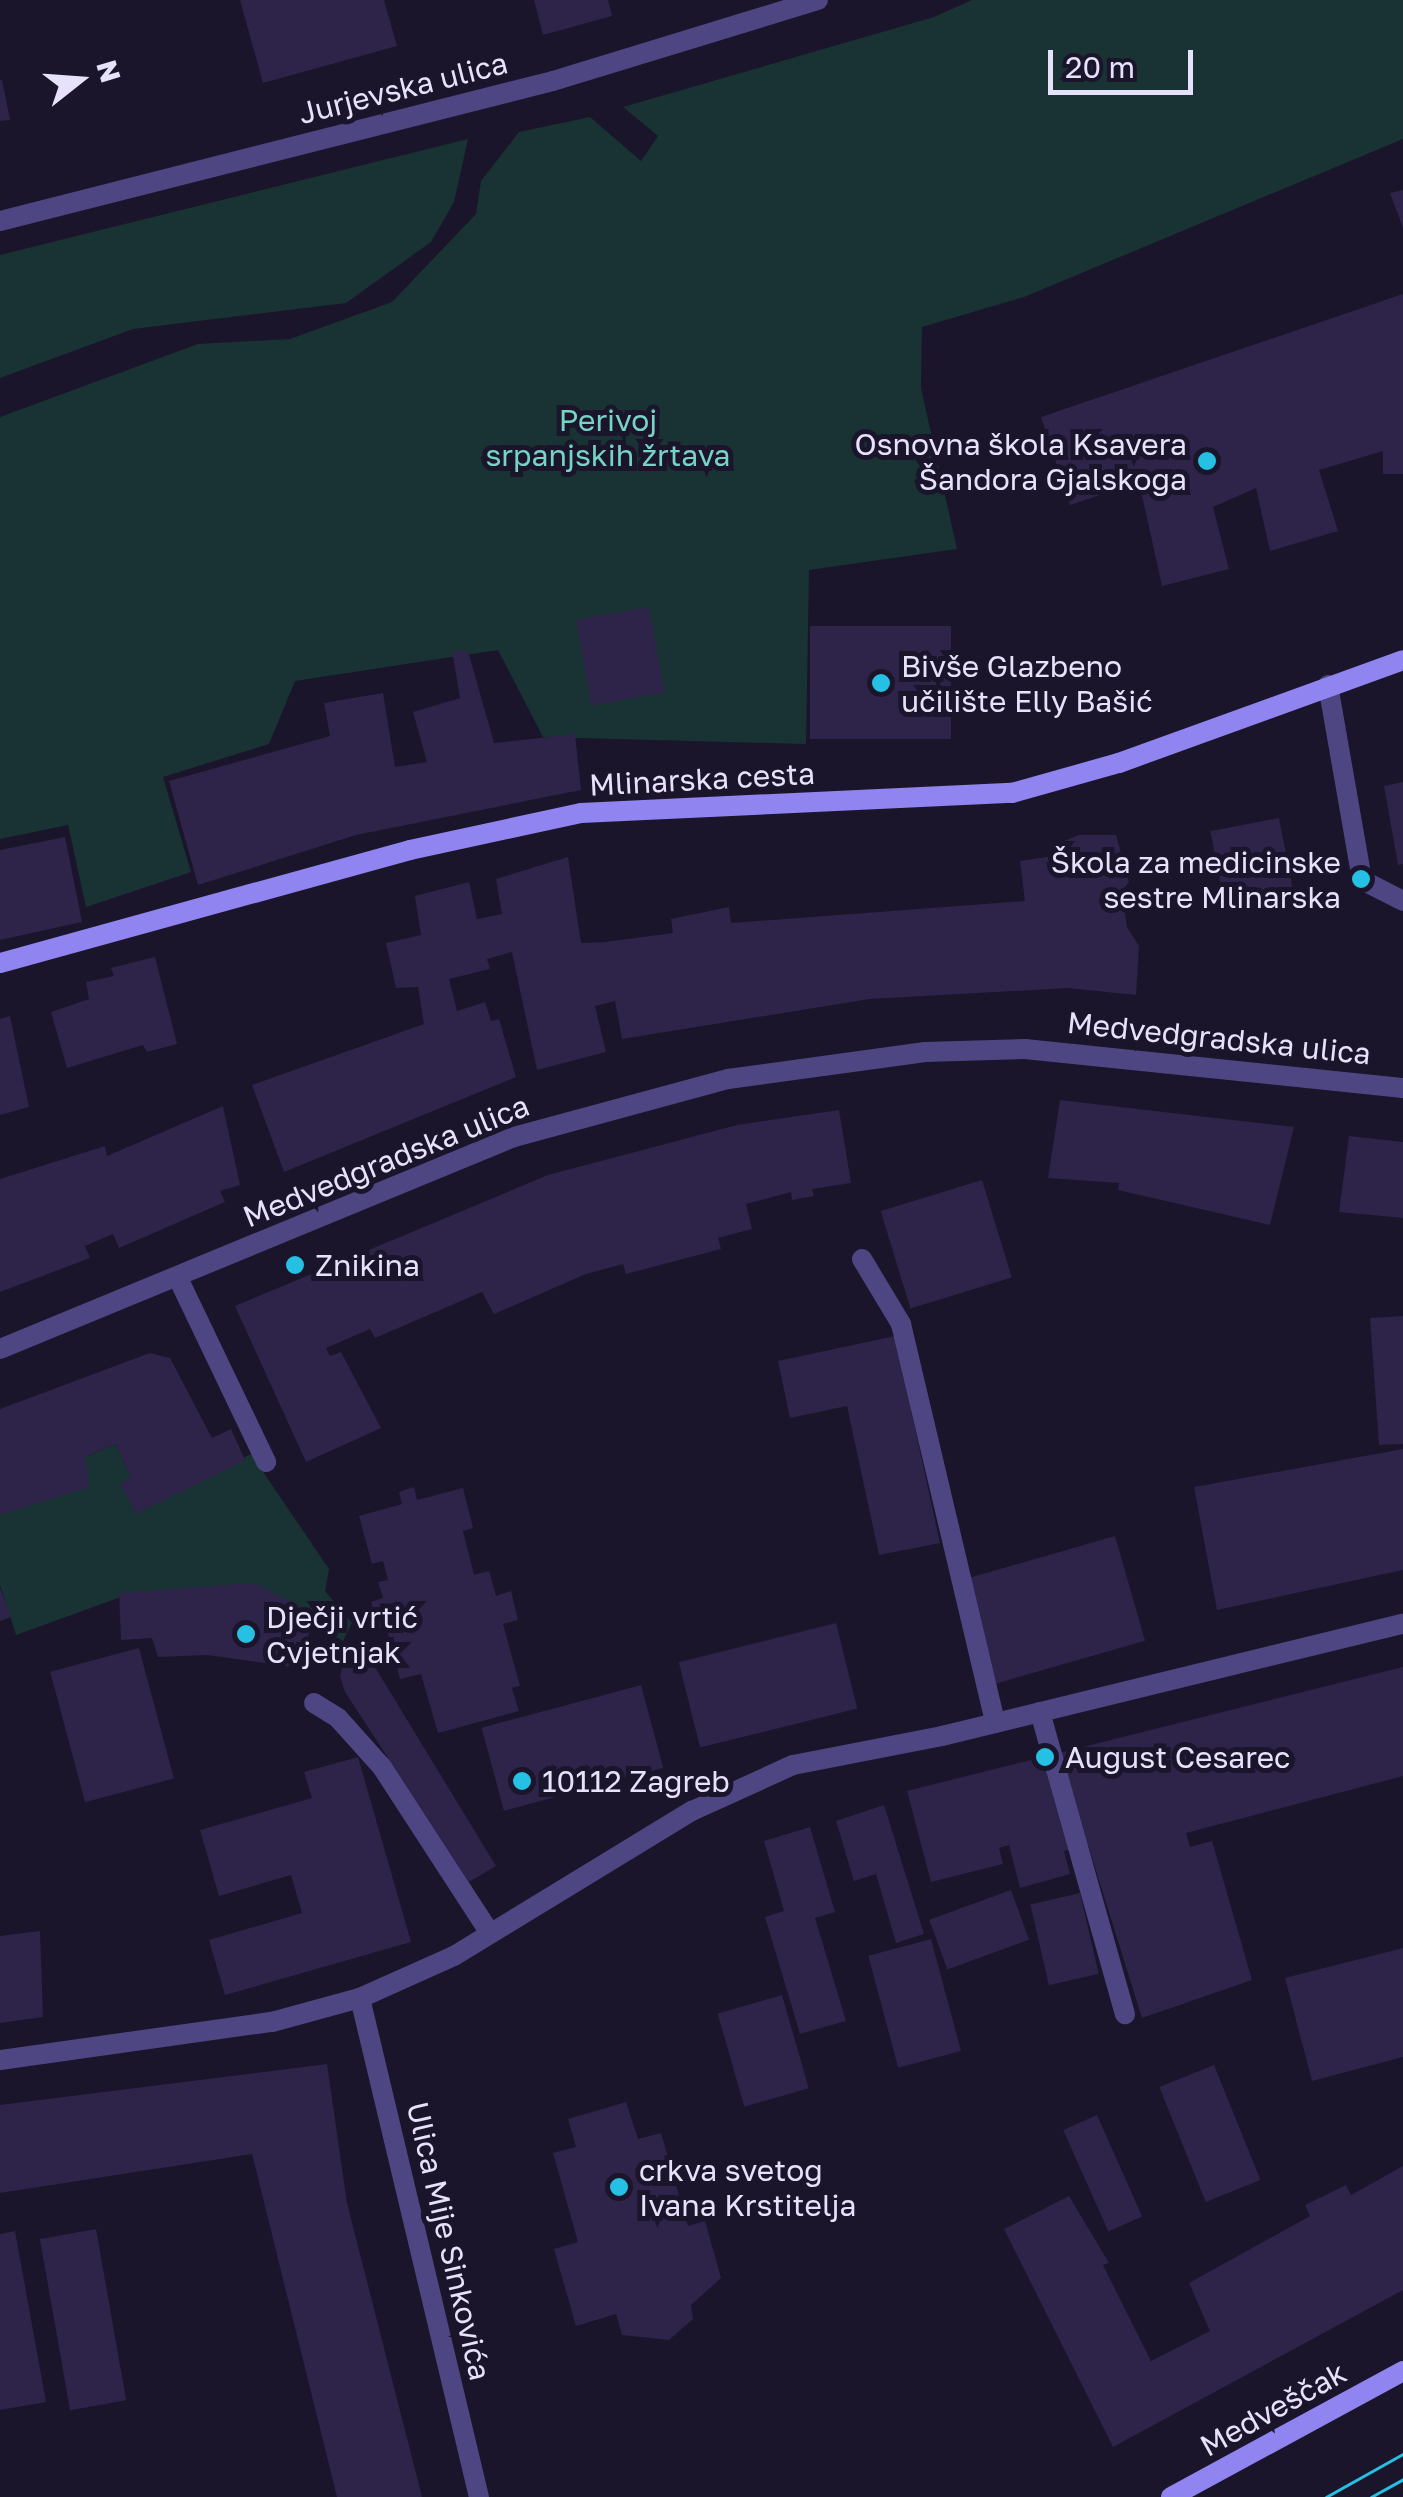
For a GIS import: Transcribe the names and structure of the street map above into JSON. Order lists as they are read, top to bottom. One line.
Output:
{"streets":{"main road":["Mlinarska cesta","Medveščak"],"street":["Jurjevska ulica","Medvedgradska ulica","Ulica Mije Sinkovića"]},"parks":["Perivoj srpanjskih žrtava"],"places":["Osnovna škola Ksavera Šandora Gjalskoga","Bivše Glazbeno učilište Elly Bašić","Škola za medicinske sestre Mlinarska","Znikina","Dječji vrtić Cvjetnjak","August Cesarec","10112 Zagreb","crkva svetog Ivana Krstitelja"],"scale_bar":"20 m","north":"right"}
